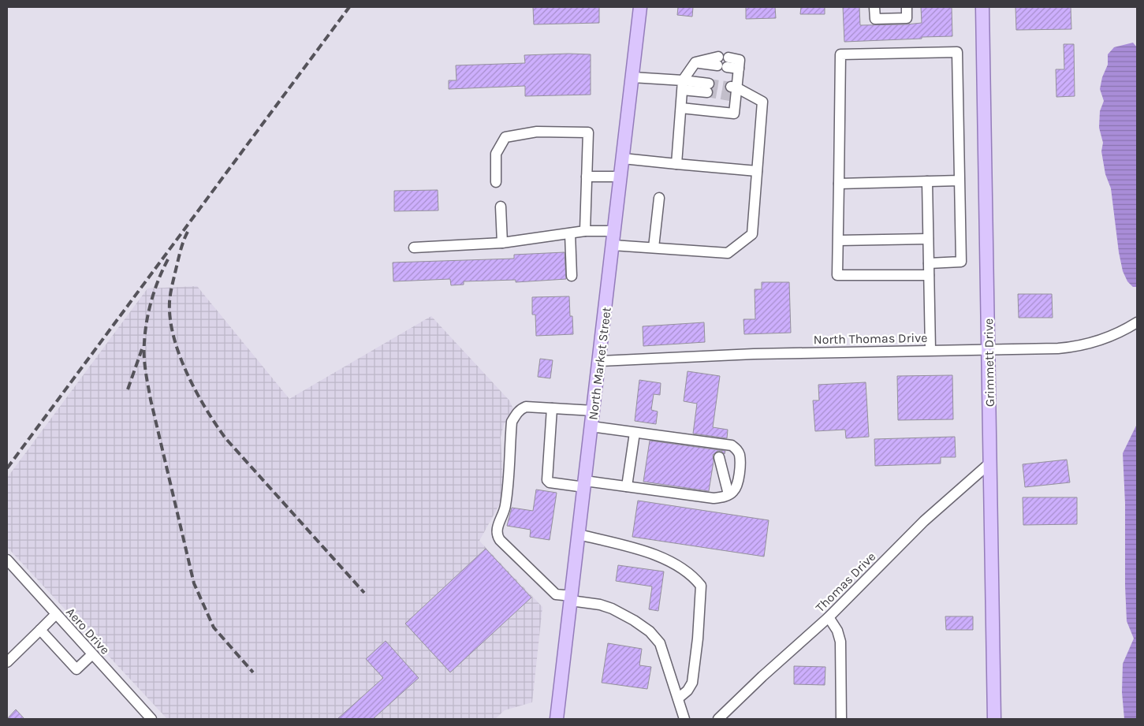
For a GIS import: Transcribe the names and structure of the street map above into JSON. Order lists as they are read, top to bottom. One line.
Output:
{"streets":{"main road":["Grimmett Drive","North Market Street"],"street":["North Thomas Drive","Thomas Drive","Aero Drive"]},"crossings":[["North Thomas Drive","Grimmett Drive"],["North Thomas Drive","North Market Street"],["Grimmett Drive","Thomas Drive"]]}
